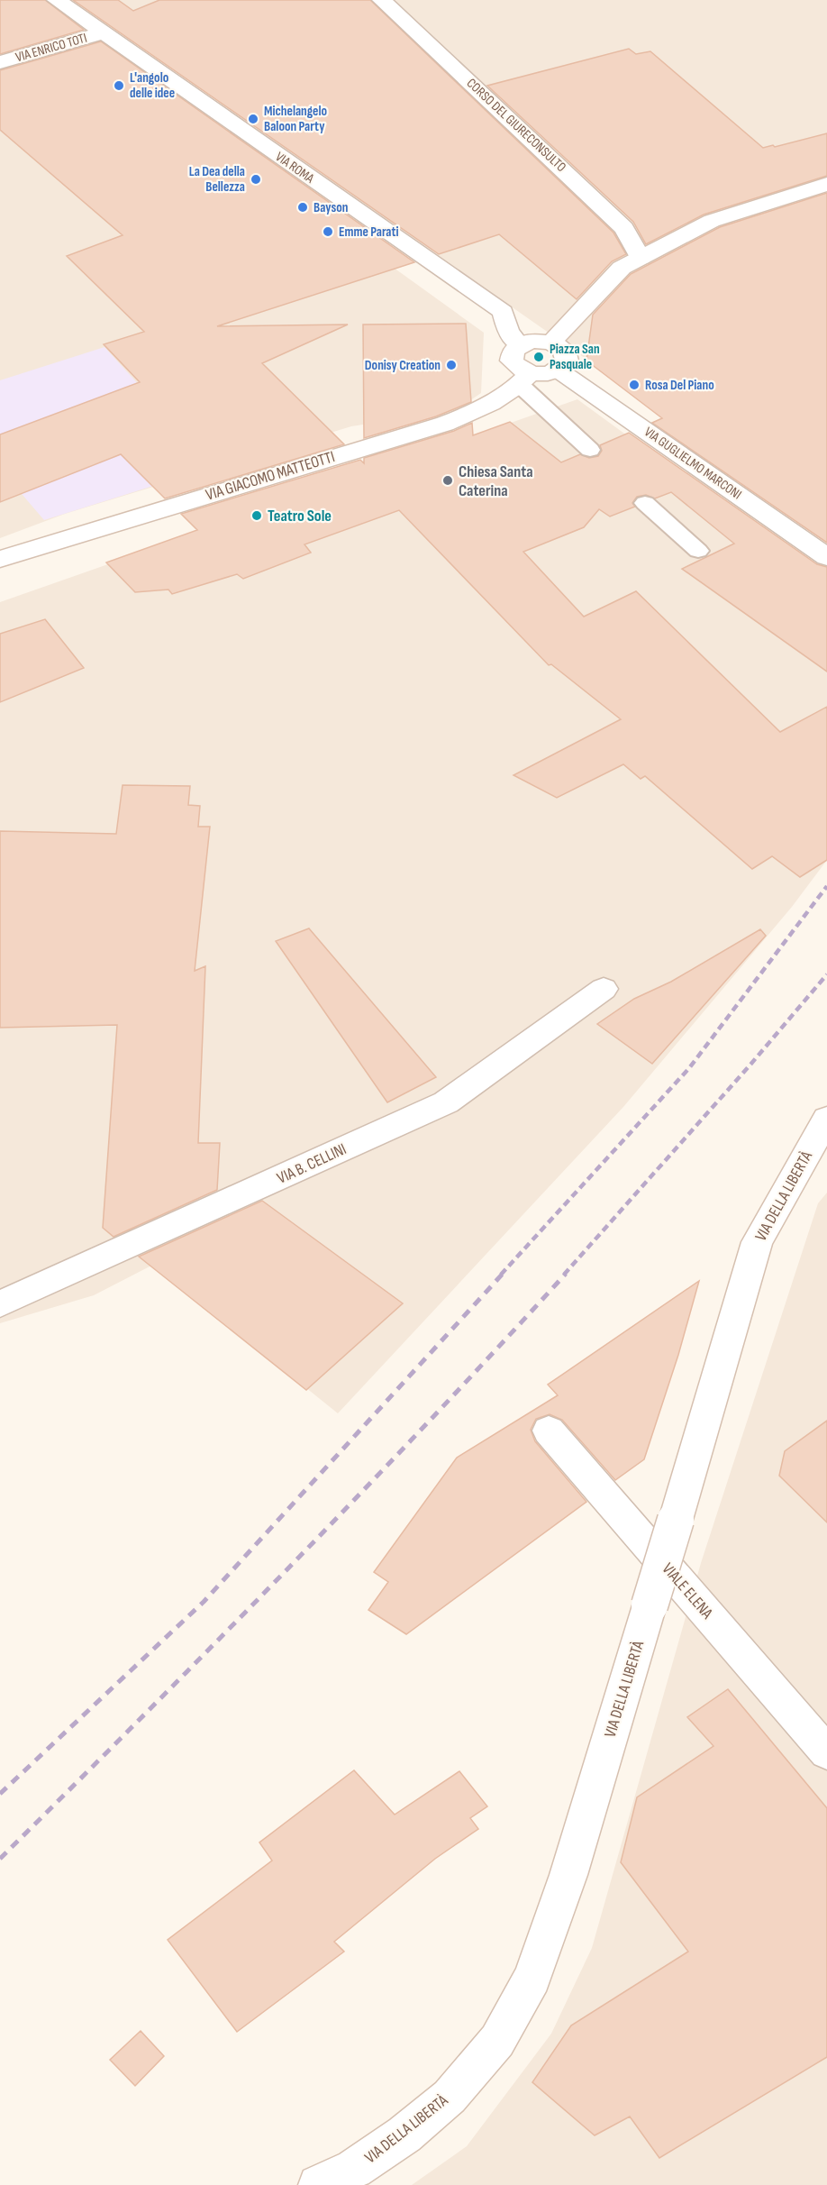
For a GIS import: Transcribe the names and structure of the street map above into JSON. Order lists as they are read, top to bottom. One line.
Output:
{"streets":{"street":["VIA ENRICO TOTI","CORSO DEL GIURECONSULTO","VIA ROMA","VIA GUGLIELMO MARCONI","VIA GIACOMO MATTEOTTI","VIA B. CELLINI","VIA DELLA LIBERTÀ","VIALE ELENA"]},"crossings":[["VIA ENRICO TOTI","VIA ROMA"]],"places":["L'angolo delle idee","Michelangelo Baloon Party","La Dea della Bellezza","Bayson","Emme Parati","Piazza San Pasquale","Donisy Creation","Rosa Del Piano","Chiesa Santa Caterina","Teatro Sole"]}
